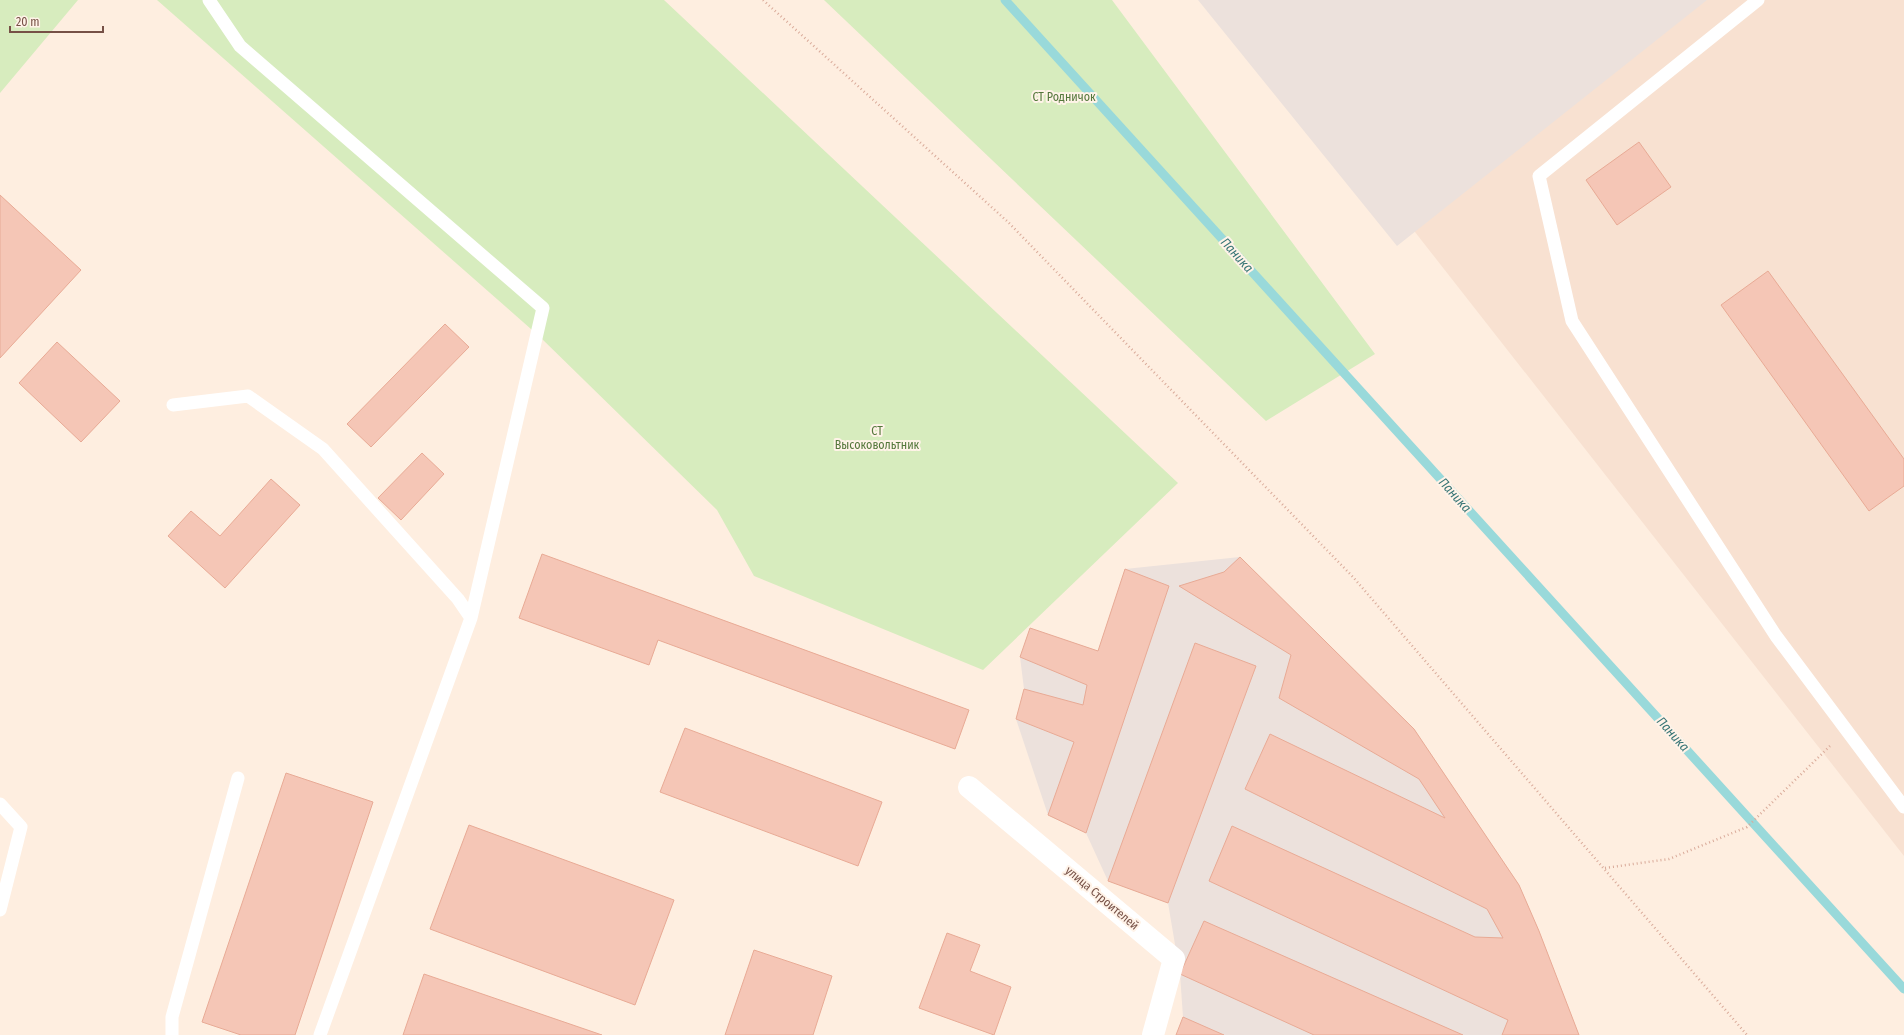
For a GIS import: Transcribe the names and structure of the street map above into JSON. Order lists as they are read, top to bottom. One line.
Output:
{"streets":{"street":["улица Строителей"]},"water":["Паника"],"parks":["СТ Родничок","СТ Высоковольтник"],"scale_bar":"20 m"}
